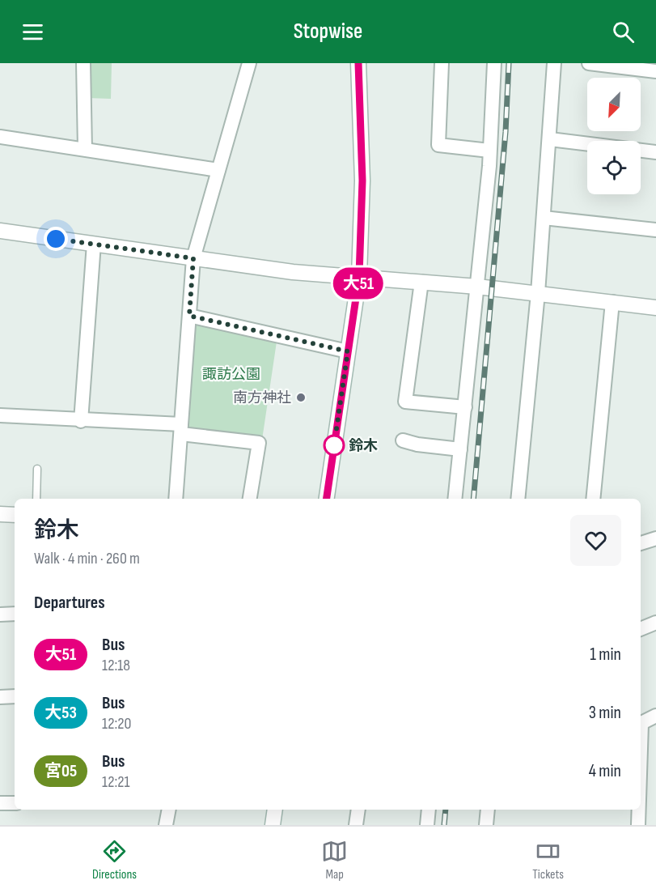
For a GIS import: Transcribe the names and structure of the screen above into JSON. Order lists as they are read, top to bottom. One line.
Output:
{"parks":["諏訪公園"],"places":["南方神社","鈴木"],"lines":["bus line 大51"],"north":"bottom left","page":{"header":"Stopwise","on_map":"大51","heading":[["鈴木","Walk · 4 min · 260 m"],"Departures"],"list":[{"mark":"大51","name":"Bus","note":"12:18","value":"1 min"},{"mark":"大53","name":"Bus","note":"12:20","value":"3 min"},{"mark":"宮05","name":"Bus","note":"12:21","value":"4 min"}],"tabs":["Directions","Map","Tickets"]}}
